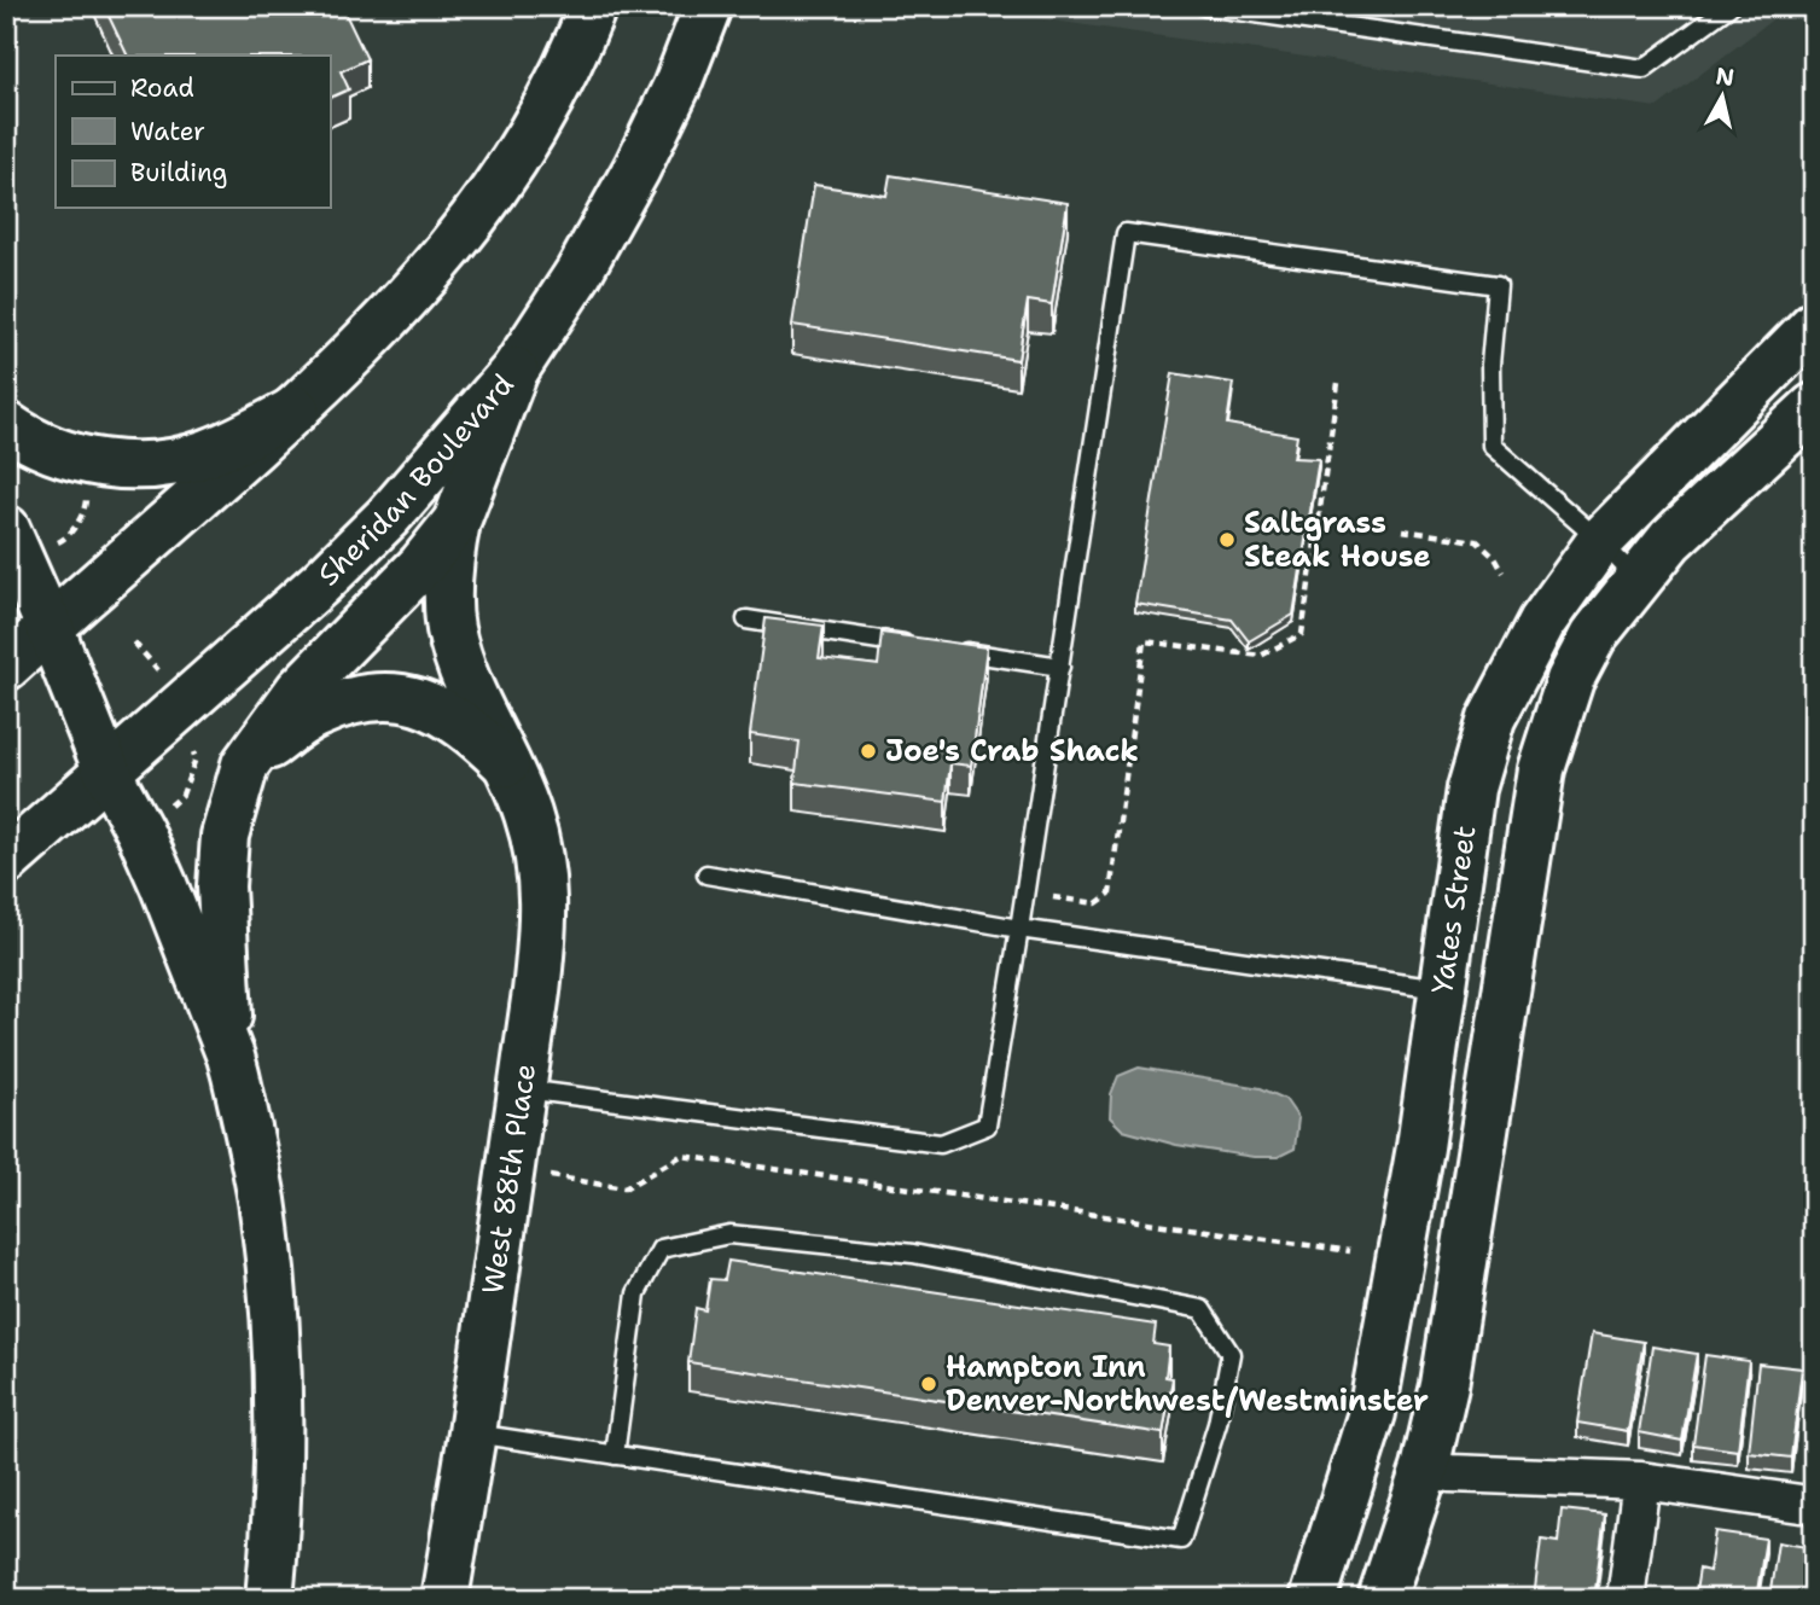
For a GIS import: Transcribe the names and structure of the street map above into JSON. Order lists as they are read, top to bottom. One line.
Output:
{"streets":{"main road":["Sheridan Boulevard","Yates Street","West 88th Place"]},"places":["Saltgrass Steak House","Joe's Crab Shack","Hampton Inn Denver-Northwest/Westminster"],"legend":["Road","Water","Building"],"north":"top"}
